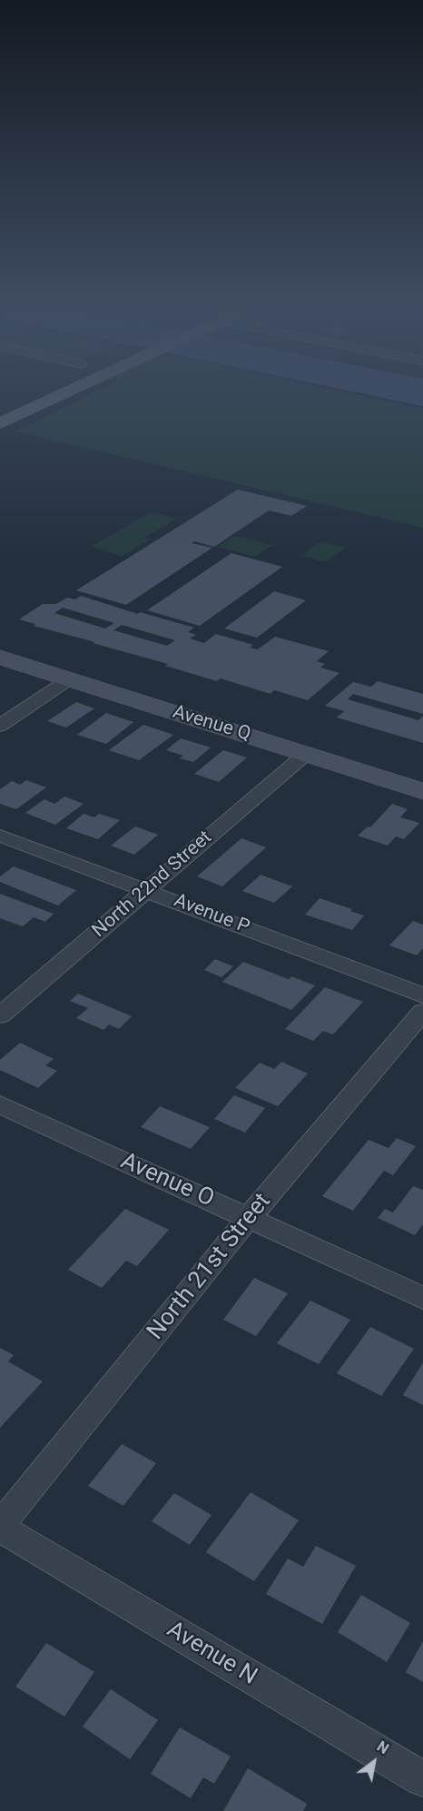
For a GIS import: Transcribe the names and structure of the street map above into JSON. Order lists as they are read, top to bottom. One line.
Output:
{"streets":{"street":["Avenue Q","North 22nd Street","Avenue P","Avenue O","North 21st Street","Avenue N"]},"crossings":[["Avenue Q","North 22nd Street"],["North 22nd Street","Avenue P"],["Avenue O","North 21st Street"],["North 21st Street","Avenue N"]],"north":"top right"}
